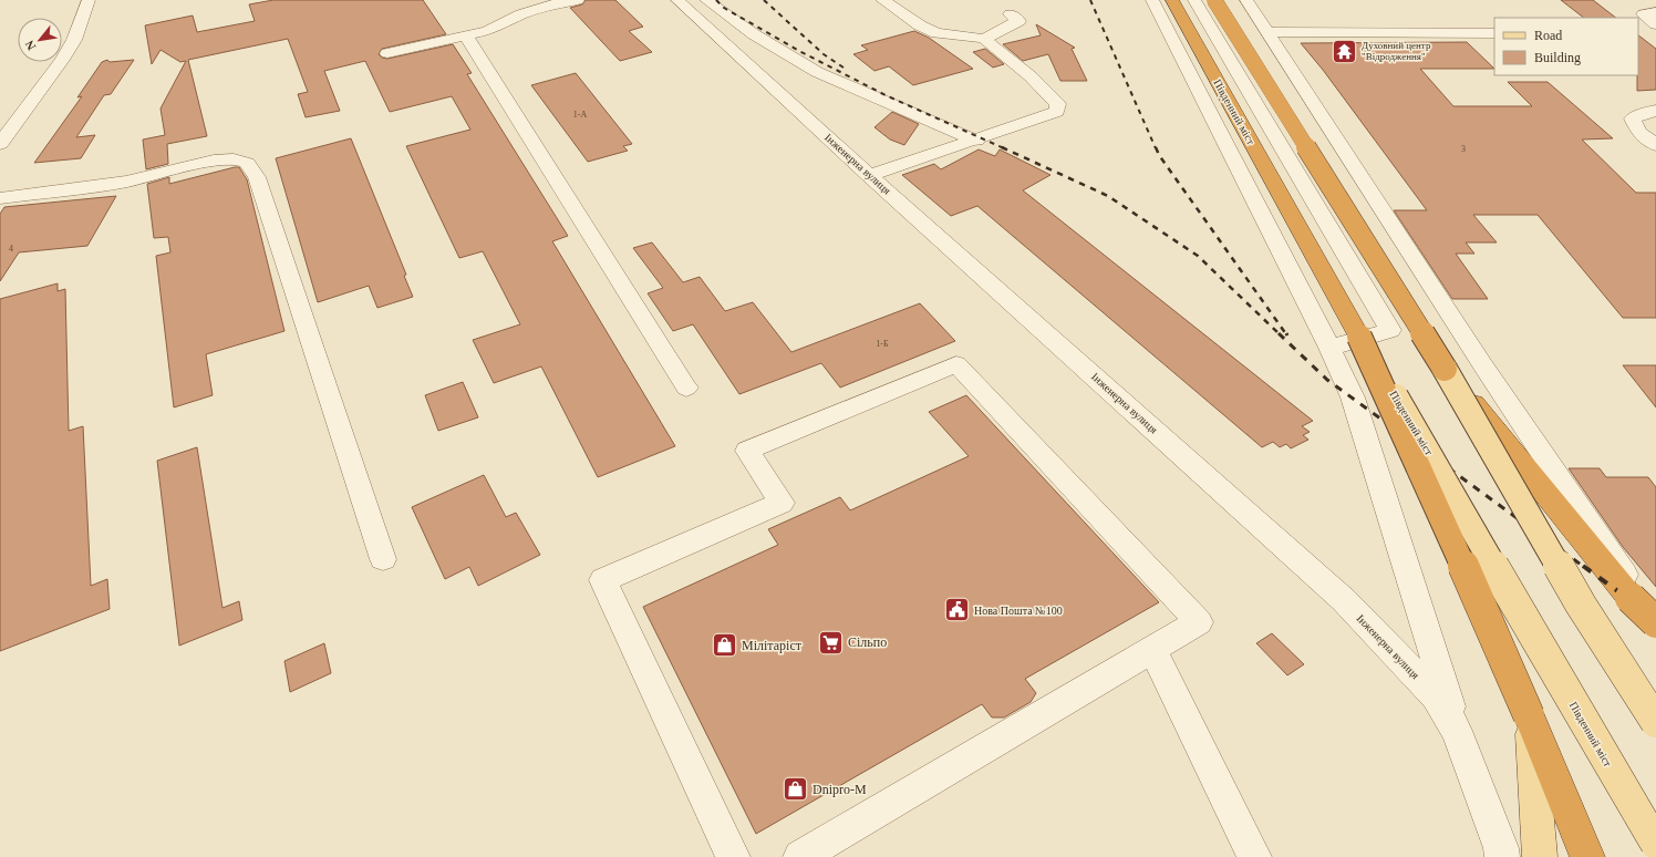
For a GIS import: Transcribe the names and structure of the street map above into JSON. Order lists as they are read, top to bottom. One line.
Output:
{"streets":{"highway":["Південний міст"],"street":["Інженерна вулиця"]},"places":{"temple":["Духовний центр \"Відродження\""],"public building":["Нова Пошта №100"],"supermarket":["Сільпо"],"shop":["Мілітаріст","Dnipro-M"]},"house_numbers":["1-А","3","4","1-Б"],"legend":["Road","Building"],"north":"bottom left"}
